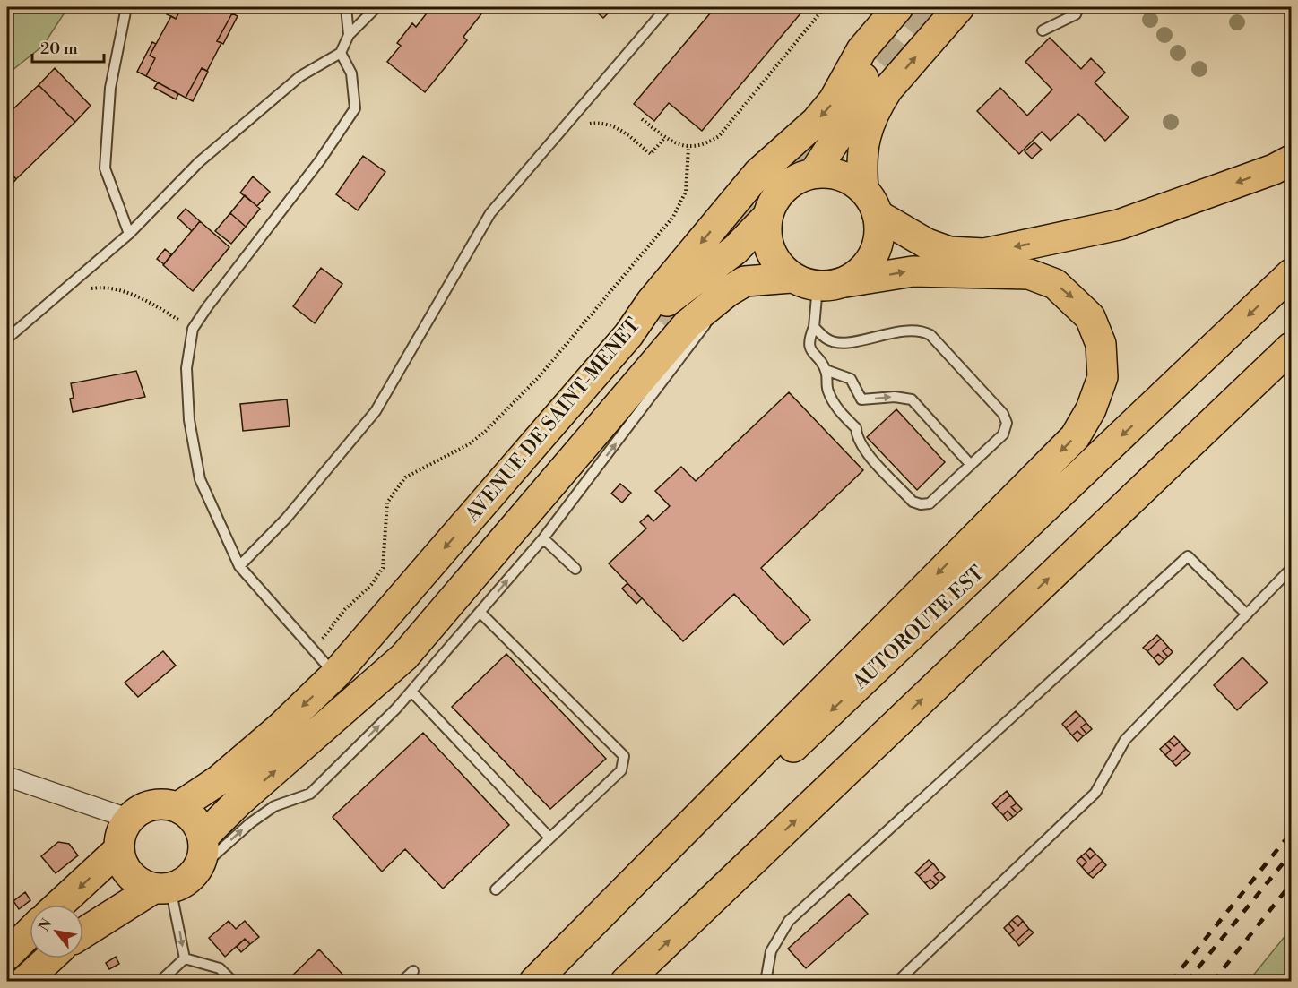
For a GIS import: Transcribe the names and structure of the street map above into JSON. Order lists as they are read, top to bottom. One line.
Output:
{"streets":{"main road":["AVENUE DE SAINT-MENET","AUTOROUTE EST"]},"scale_bar":"20 m","north":"top left"}
